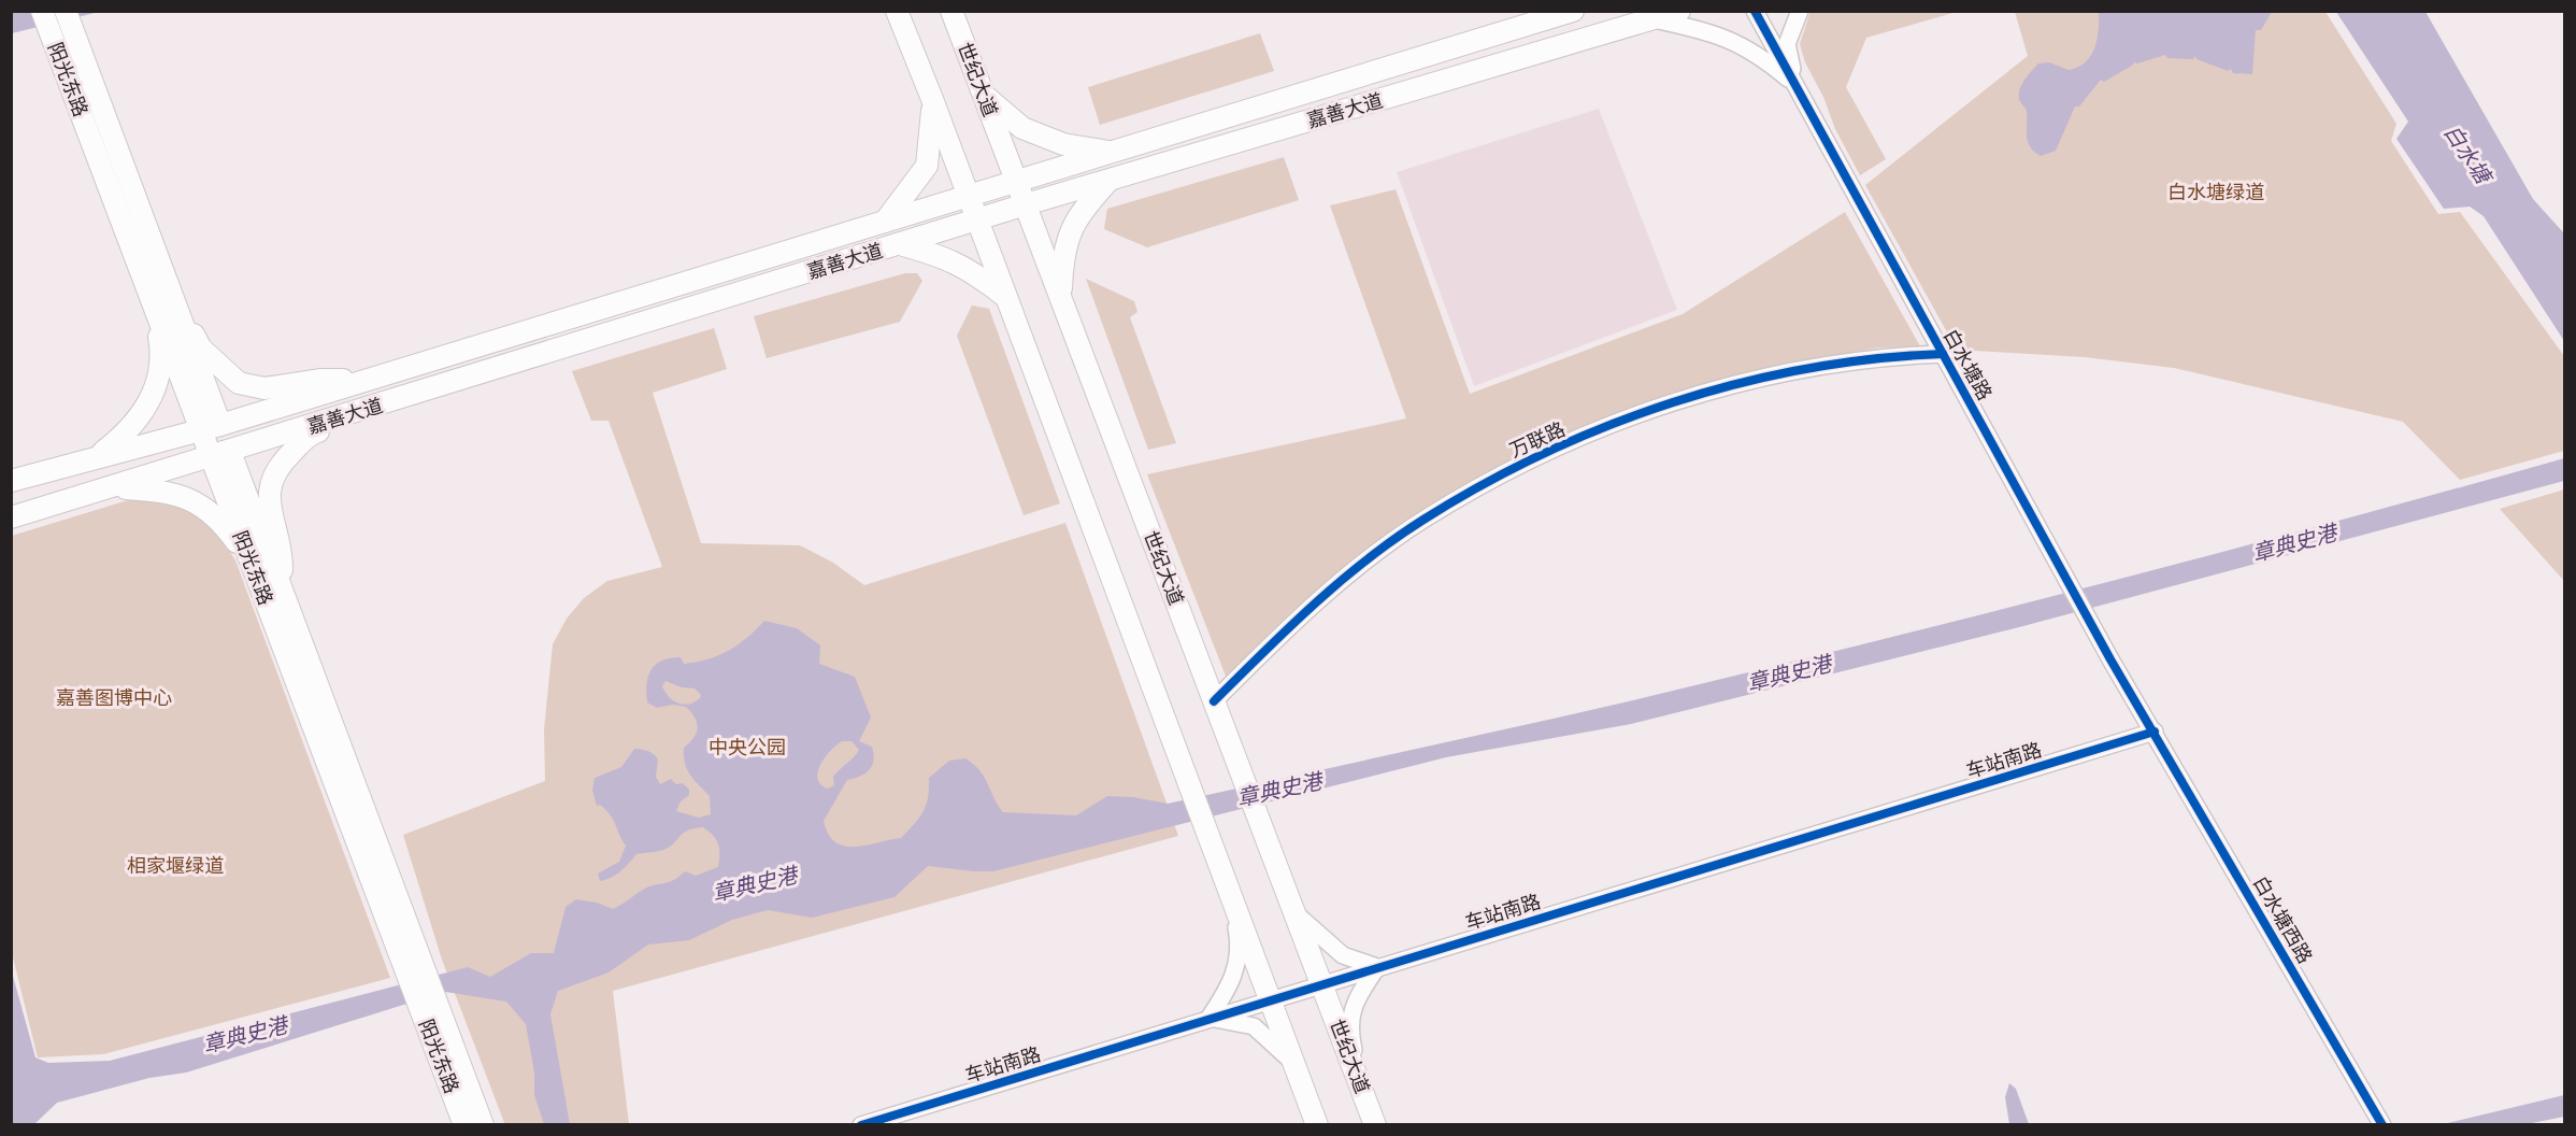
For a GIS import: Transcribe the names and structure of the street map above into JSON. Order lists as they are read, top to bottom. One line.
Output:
{"streets":{"main road":["阳光东路","世纪大道","嘉善大道"],"street":["白水塘路","万联路","车站南路","白水塘西路"]},"crossings":[["阳光东路","嘉善大道"],["世纪大道","嘉善大道"],["世纪大道","万联路"],["世纪大道","车站南路"],["白水塘路","万联路"],["白水塘路","车站南路"],["白水塘路","白水塘西路"],["车站南路","白水塘西路"]],"water":["白水塘","章典史港"],"parks":["白水塘绿道","嘉善图博中心","中央公园","相家堰绿道"]}
